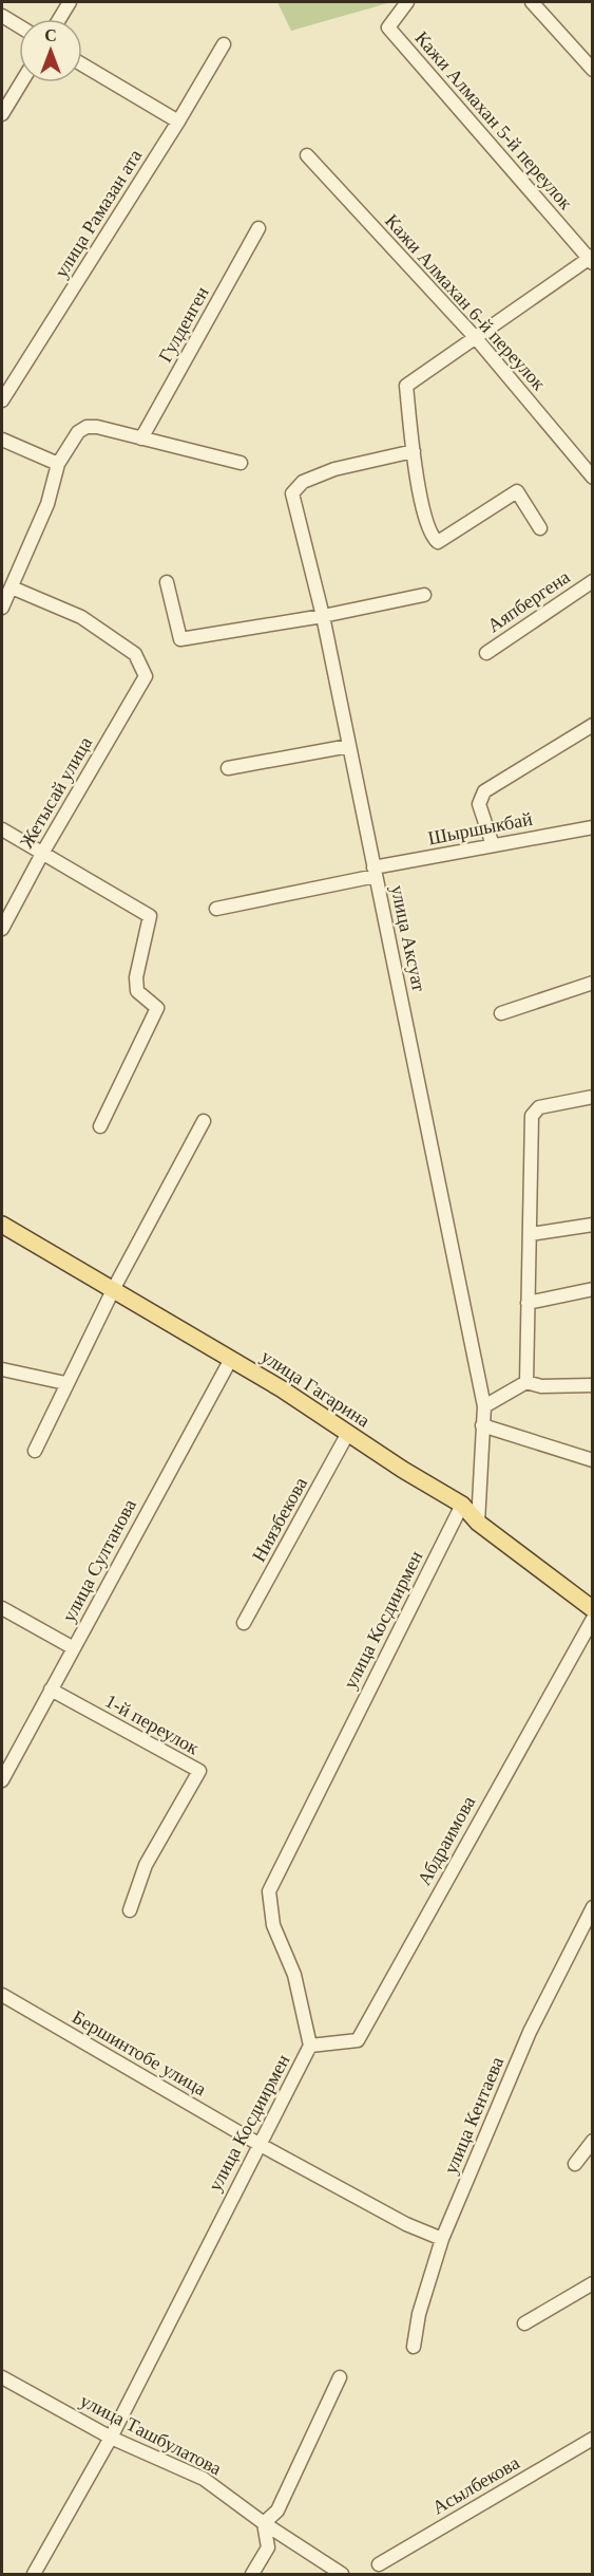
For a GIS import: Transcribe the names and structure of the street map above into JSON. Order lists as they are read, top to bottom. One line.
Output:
{"streets":{"main road":["улица Гагарина"],"street":["Кажи Алмахан 5-й переулок","улица Рамазан ата","Кажи Алмахан 6-й переулок","Гулденген","Аяпбергена","Жетысай улица","Шыршыкбай","улица Аксуат","Ниязбекова","улица Султанова","улица Косдиирмен","1-й переулок","Абдраимова","Бершинтобе улица","улица Кентаева","улица Ташбулатова","Асылбекова"]},"crossings":[["Шыршыкбай","улица Аксуат"],["улица Аксуат","улица Гагарина"],["улица Гагарина","Ниязбекова"],["улица Гагарина","улица Султанова"],["улица Гагарина","улица Косдиирмен"],["улица Султанова","1-й переулок"],["улица Косдиирмен","Абдраимова"],["улица Косдиирмен","Бершинтобе улица"],["улица Косдиирмен","улица Ташбулатова"],["Бершинтобе улица","улица Кентаева"]],"north":"top"}
